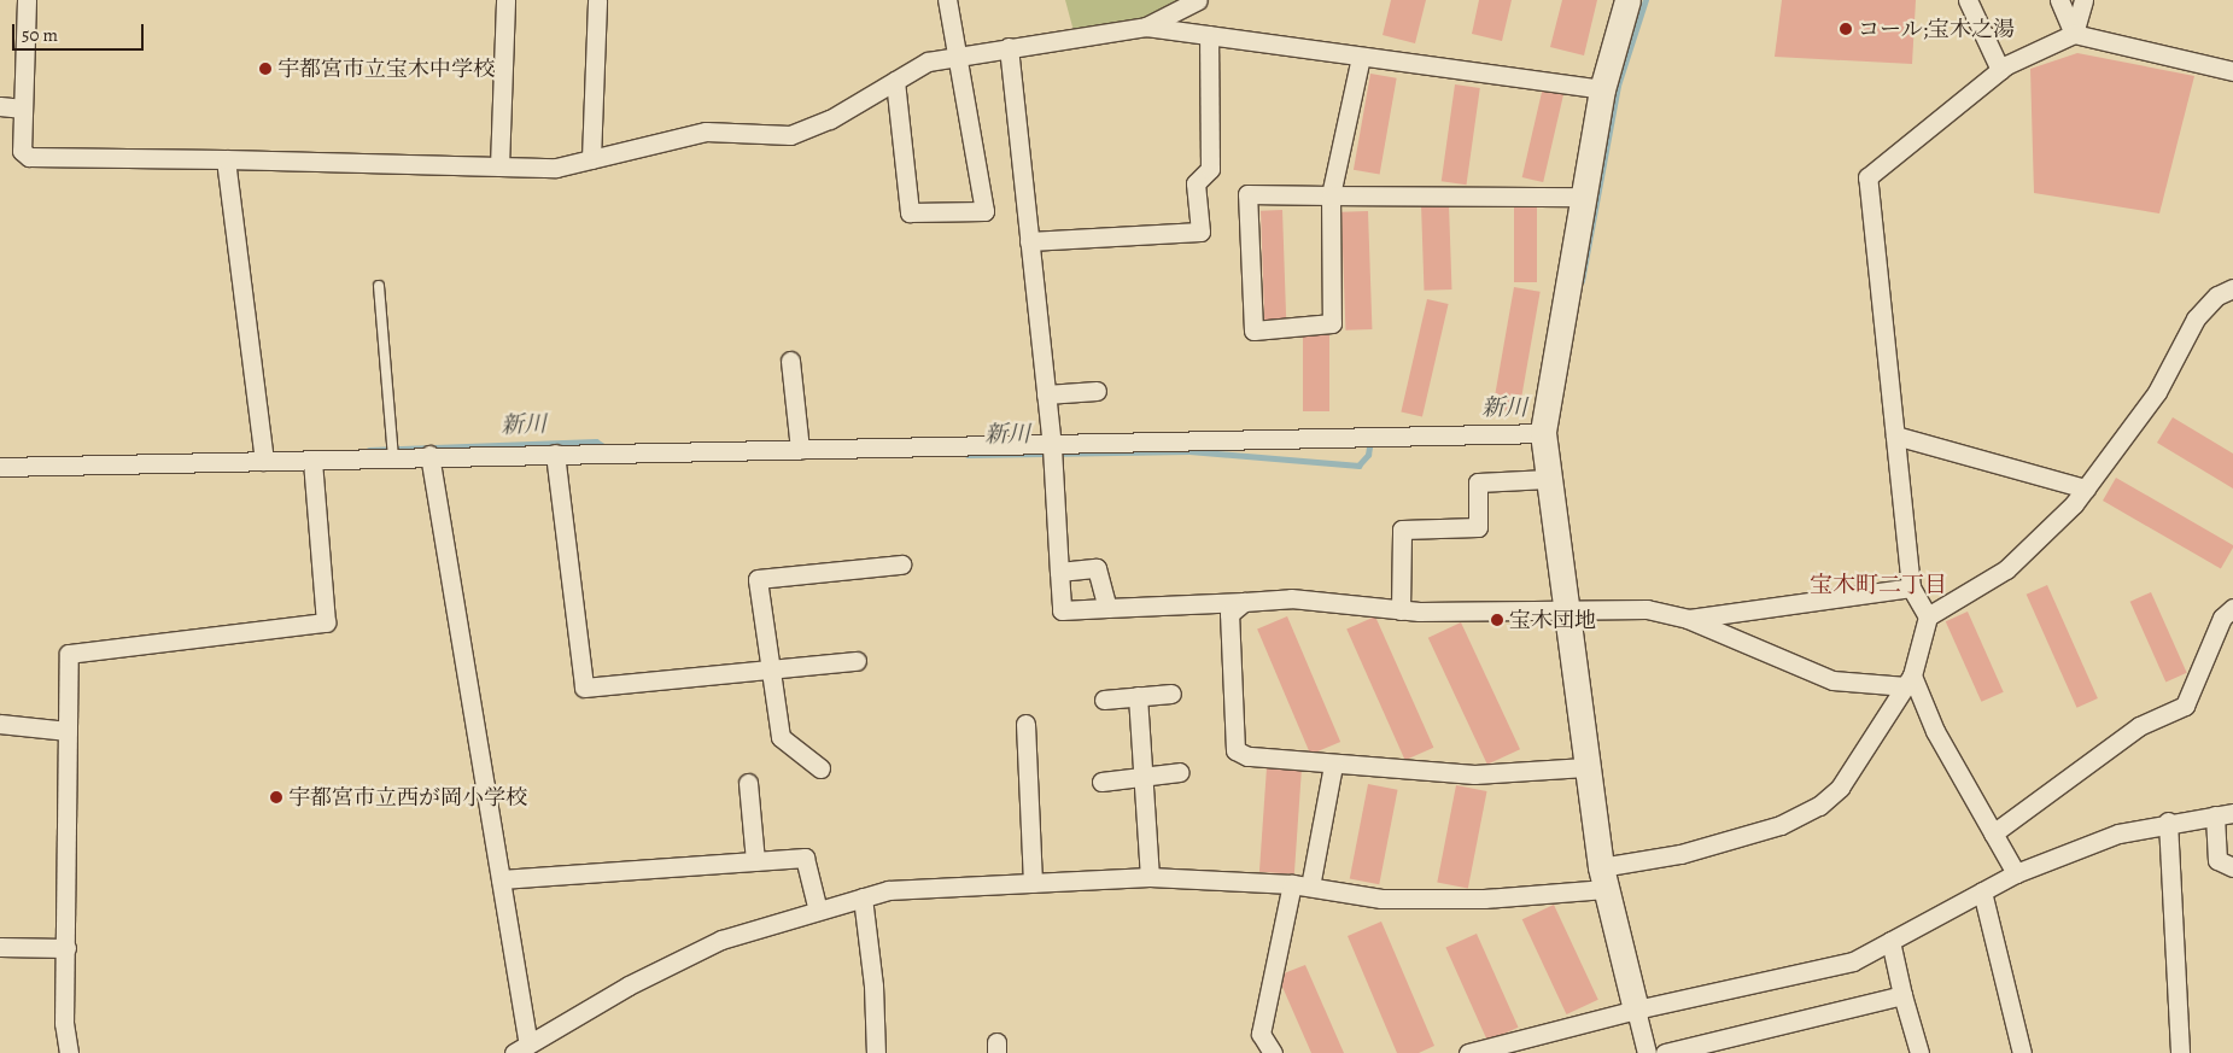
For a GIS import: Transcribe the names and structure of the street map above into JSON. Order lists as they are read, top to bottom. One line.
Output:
{"districts":["宝木町二丁目"],"water":["新川"],"places":["コール;宝木之湯","宇都宮市立宝木中学校","宝木団地","宇都宮市立西が岡小学校"],"scale_bar":"50 m"}
